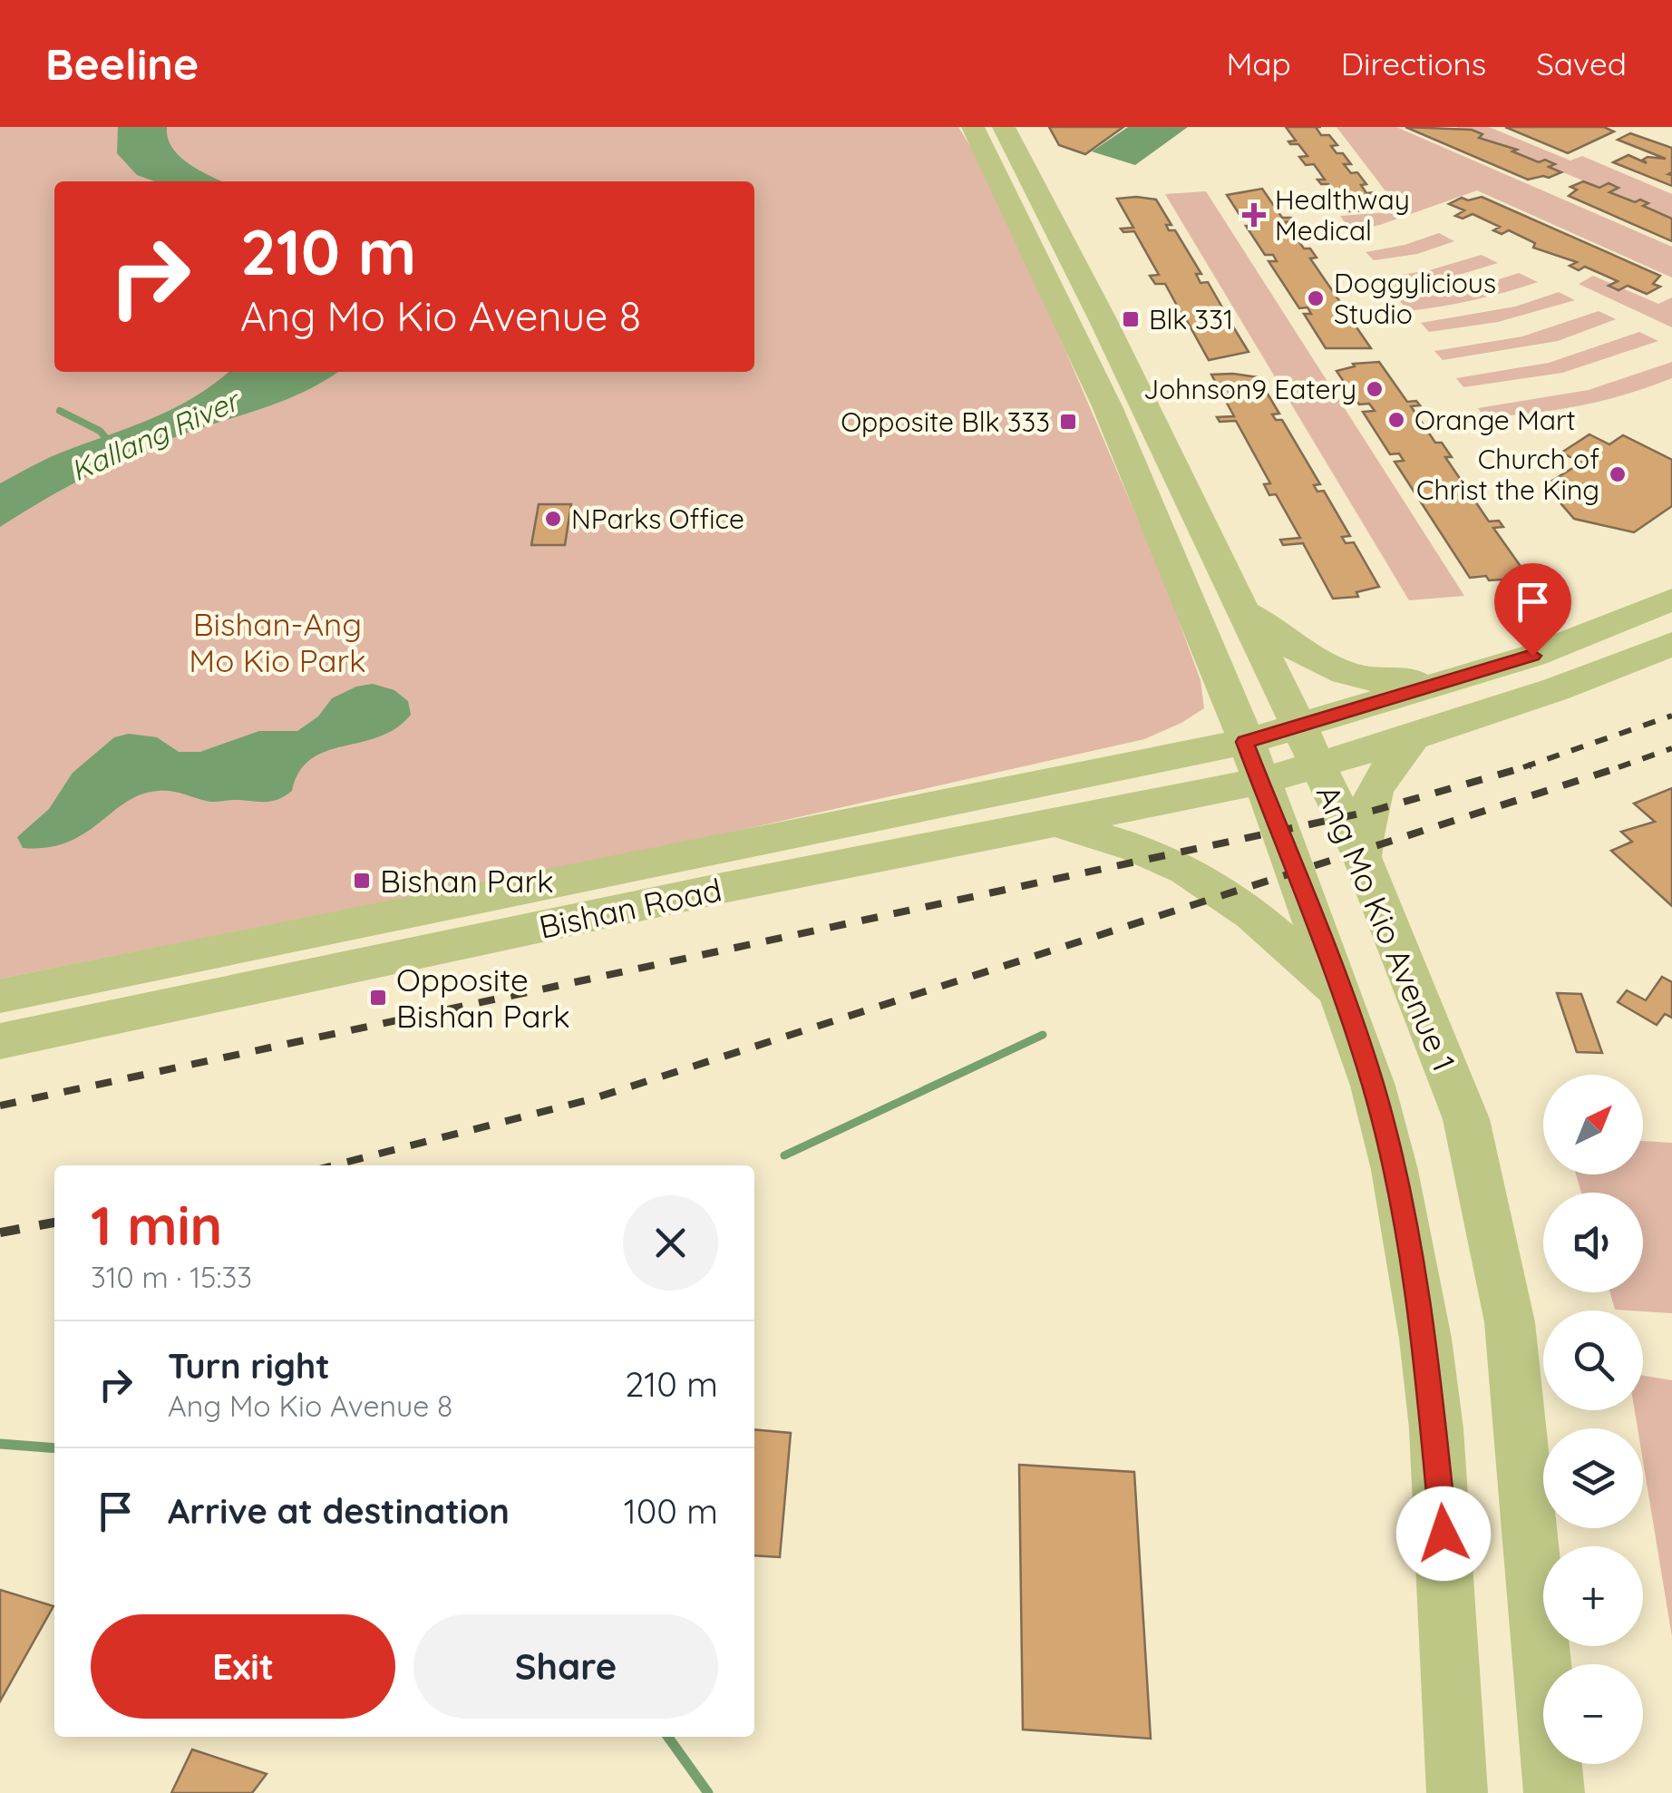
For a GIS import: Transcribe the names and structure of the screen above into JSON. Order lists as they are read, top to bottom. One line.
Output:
{"streets":{"main road":["Bishan Road","Ang Mo Kio Avenue 1"]},"crossings":[["Bishan Road","Ang Mo Kio Avenue 1"]],"water":["Kallang River"],"parks":["Bishan-Ang Mo Kio Park"],"places":{"health":["Healthway Medical"],"other":["Doggylicious Studio","Johnson9 Eatery","Orange Mart","Church of Christ the King","NParks Office"],"transit":["Blk 331","Opposite Blk 333","Bishan Park","Opposite Bishan Park"]},"north":"top right","page":{"header":"Beeline","nav":["Map","Directions","Saved"],"turn":["210 m","Ang Mo Kio Avenue 8"],"map_buttons":["+","−"],"heading":["1 min","310 m · 15:33"],"list":[{"name":"Turn right","note":"Ang Mo Kio Avenue 8","value":"210 m"},{"name":"Arrive at destination","value":"100 m"}],"buttons":["Exit","Share"]}}
